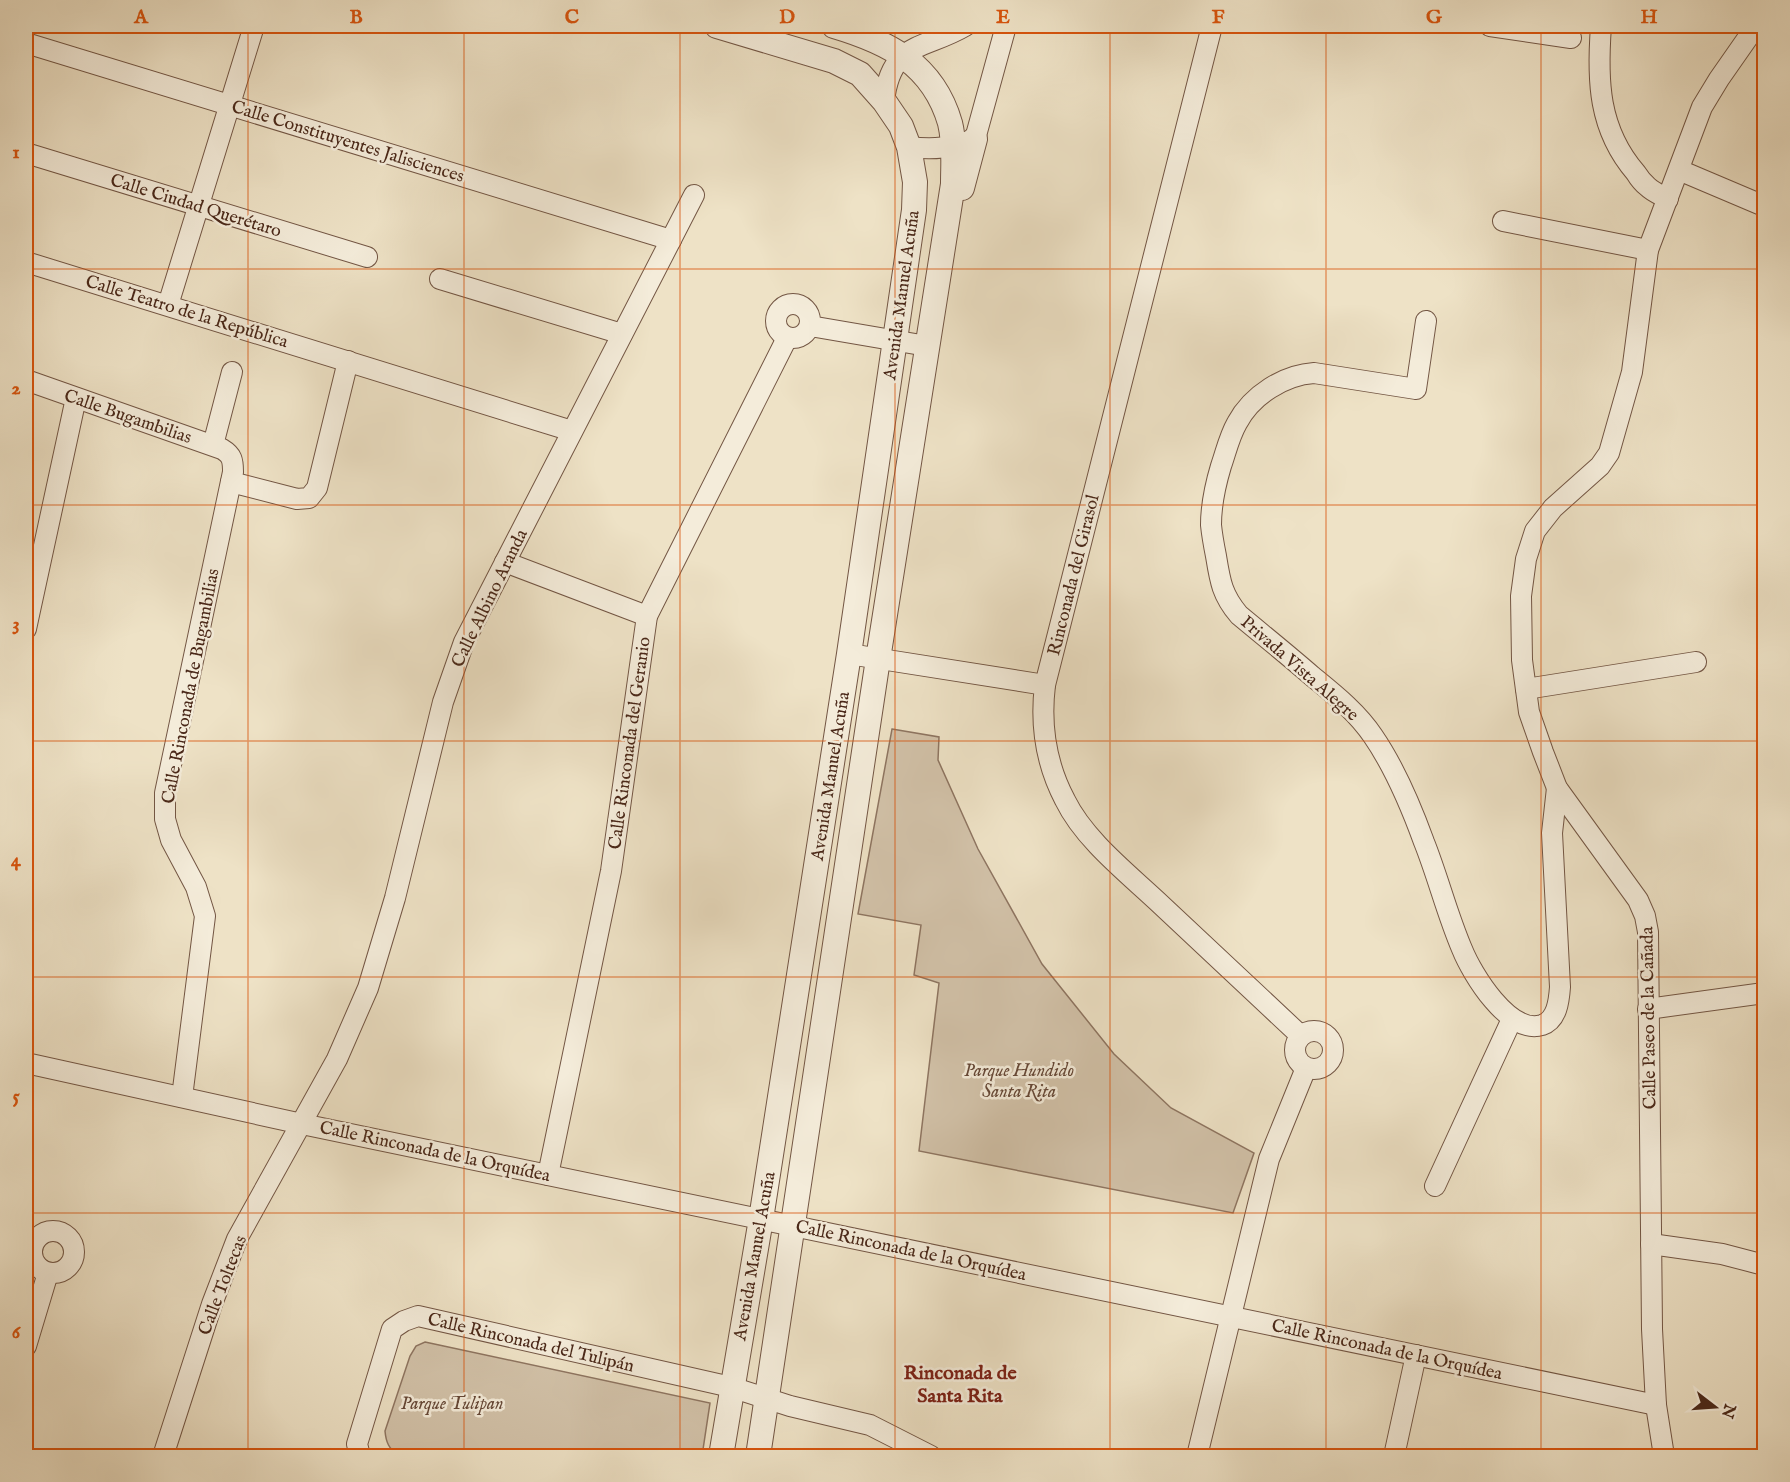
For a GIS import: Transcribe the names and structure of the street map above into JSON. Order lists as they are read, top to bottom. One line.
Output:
{"streets":{"street":["Calle Constituyentes Jalisciences","Calle Ciudad Querétaro","Avenida Manuel Acuña","Calle Teatro de la República","Calle Bugambilias","Rinconada del Girasol","Calle Albino Aranda","Privada Vista Alegre","Calle Rinconada de Bugambilias","Calle Rinconada del Geranio","Calle Paseo de la Cañada","Calle Rinconada de la Orquídea","Calle Toltecas","Calle Rinconada del Tulipán"]},"crossings":[["Calle Constituyentes Jalisciences","Calle Albino Aranda"],["Avenida Manuel Acuña","Calle Rinconada de la Orquídea"],["Avenida Manuel Acuña","Calle Rinconada del Tulipán"],["Calle Teatro de la República","Calle Albino Aranda"],["Calle Bugambilias","Calle Rinconada de Bugambilias"],["Calle Albino Aranda","Calle Rinconada de la Orquídea"],["Calle Albino Aranda","Calle Toltecas"],["Calle Rinconada de Bugambilias","Calle Rinconada de la Orquídea"],["Calle Rinconada del Geranio","Calle Rinconada de la Orquídea"],["Calle Paseo de la Cañada","Calle Rinconada de la Orquídea"],["Calle Rinconada de la Orquídea","Calle Toltecas"]],"districts":["Rinconada de Santa Rita"],"parks":["Parque Hundido Santa Rita","Parque Tulipan"],"north":"right","grid":{"columns":["A","B","C","D","E","F","G","H"],"rows":["1","2","3","4","5","6"]}}
